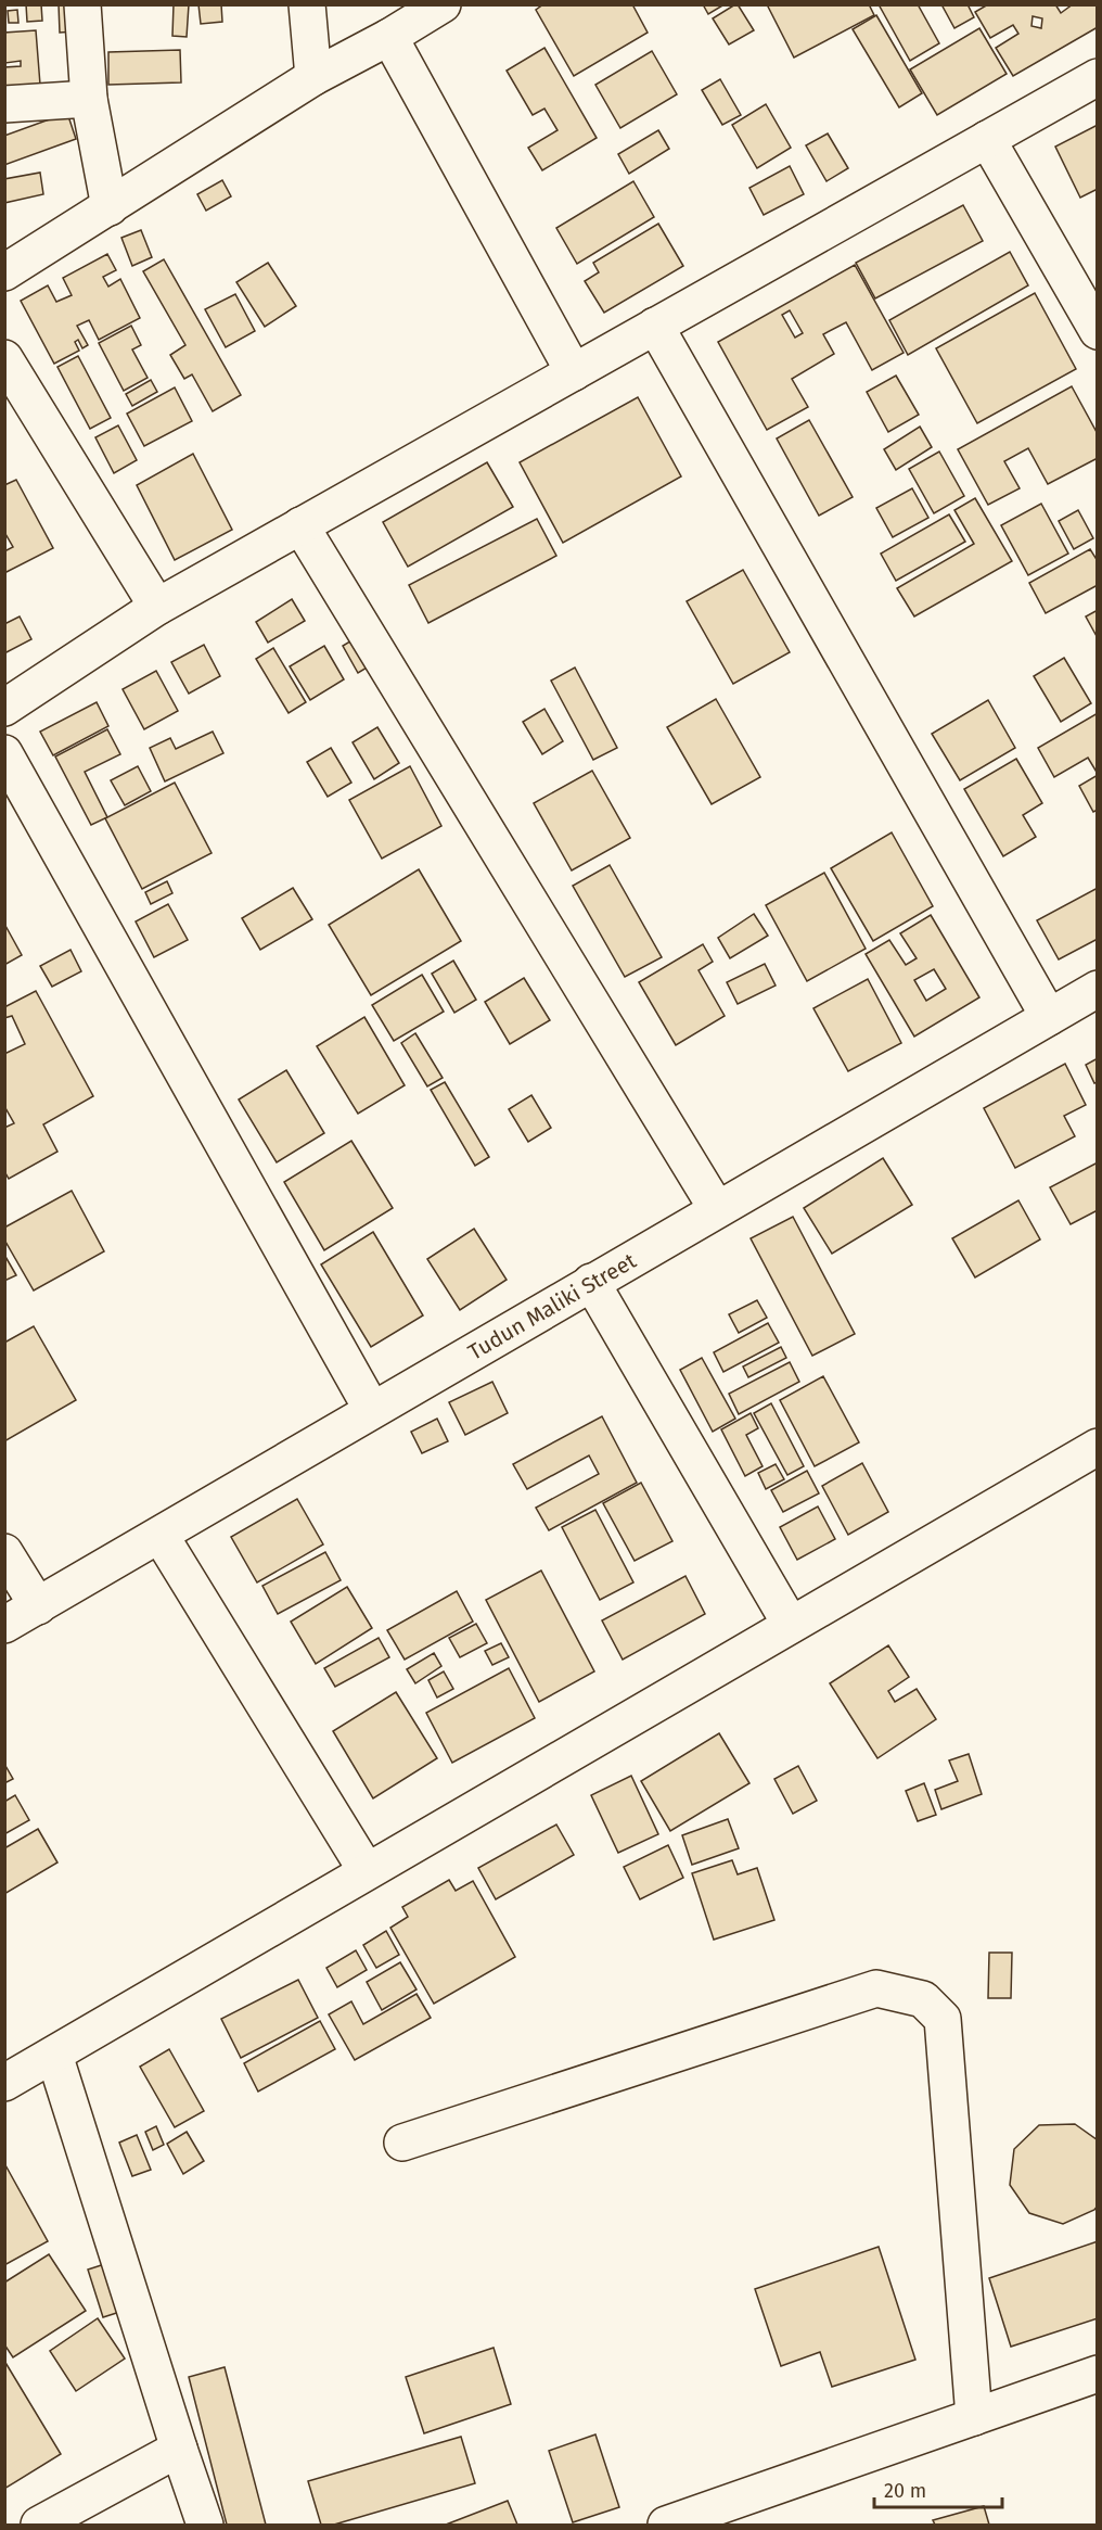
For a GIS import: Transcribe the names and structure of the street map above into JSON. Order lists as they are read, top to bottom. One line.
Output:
{"streets":{"street":["Tudun Maliki Street"]},"scale_bar":"20 m"}
